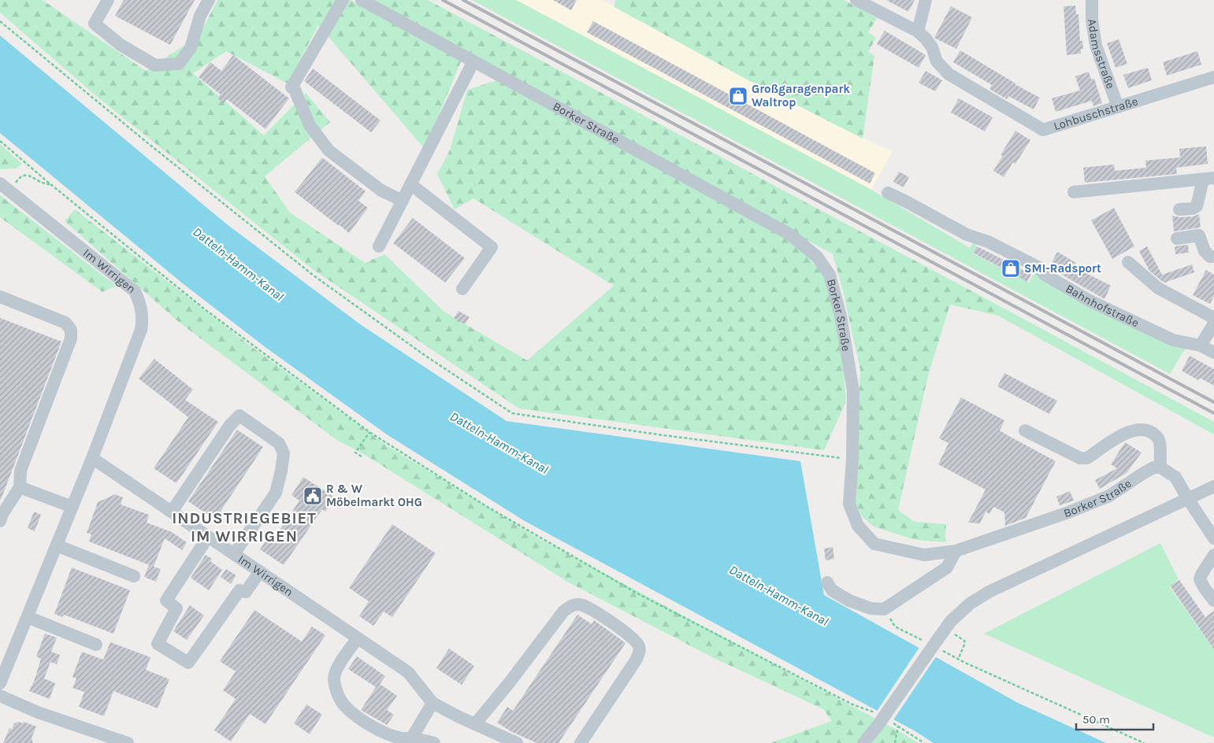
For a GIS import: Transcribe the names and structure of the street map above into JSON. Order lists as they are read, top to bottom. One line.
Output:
{"streets":{"street":["Adamsstraße","Lohbuschstraße","Borker Straße","Im Wirrigen","Bahnhofstraße"]},"crossings":[["Adamsstraße","Lohbuschstraße"]],"districts":["INDUSTRIEGEBIET IM WIRRIGEN"],"water":["Datteln-Hamm-Kanal"],"places":{"shop":["Großgaragenpark Waltrop","SMI-Radsport"],"public building":["R & W Möbelmarkt OHG"]},"scale_bar":"50 m"}
